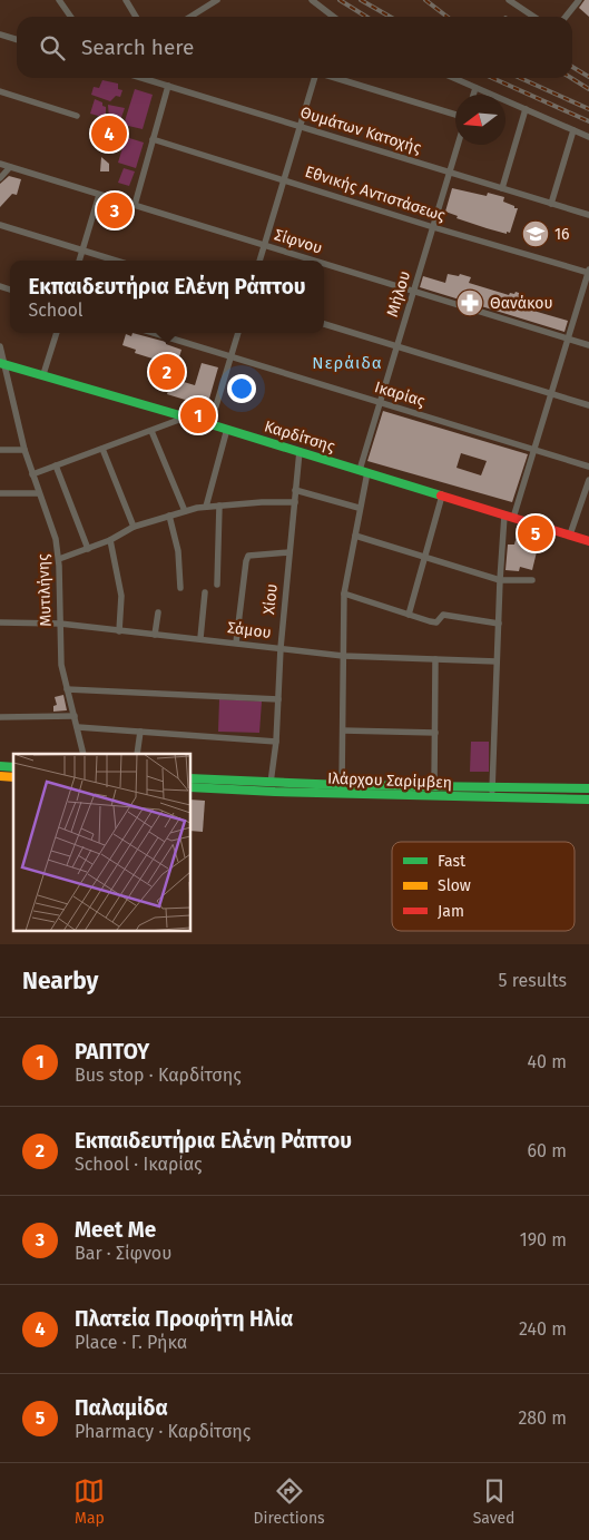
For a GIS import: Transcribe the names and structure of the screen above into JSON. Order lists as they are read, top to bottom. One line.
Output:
{"streets":{"main road":["Καρδίτσης","Ιλάρχου Σαρίμβεη"],"street":["Θυμάτων Κατοχής","Εθνικής Αντιστάσεως","Σίφνου","Μήλου","Ικαρίας","Μυτιλήνης","Χίου","Σάμου"]},"crossings":[["Θυμάτων Κατοχής","Μήλου"],["Εθνικής Αντιστάσεως","Μήλου"],["Σίφνου","Μήλου"],["Μήλου","Ικαρίας"],["Μήλου","Καρδίτσης"],["Μήλου","Σάμου"],["Μήλου","Ιλάρχου Σαρίμβεη"],["Καρδίτσης","Μυτιλήνης"],["Καρδίτσης","Χίου"],["Μυτιλήνης","Σάμου"],["Χίου","Σάμου"],["Χίου","Ιλάρχου Σαρίμβεη"]],"districts":["Νεράιδα"],"places":{"school or university":["16"],"pharmacy":["Θανάκου"]},"legend":["Fast","Slow","Jam"],"north":"left","page":{"search":"Search here","pins":["4","3","2","1","5"],"popup":["Εκπαιδευτήρια Ελένη Ράπτου","School"],"heading":["Nearby","5 results"],"list":[{"mark":"1","name":"ΡΑΠΤΟΥ","note":"Bus stop · Καρδίτσης","value":"40 m"},{"mark":"2","name":"Εκπαιδευτήρια Ελένη Ράπτου","note":"School · Ικαρίας","value":"60 m"},{"mark":"3","name":"Meet Me","note":"Bar · Σίφνου","value":"190 m"},{"mark":"4","name":"Πλατεία Προφήτη Ηλία","note":"Place · Γ. Ρήκα","value":"240 m"},{"mark":"5","name":"Παλαμίδα","note":"Pharmacy · Καρδίτσης","value":"280 m"}],"nav":["Map","Directions","Saved"]}}
